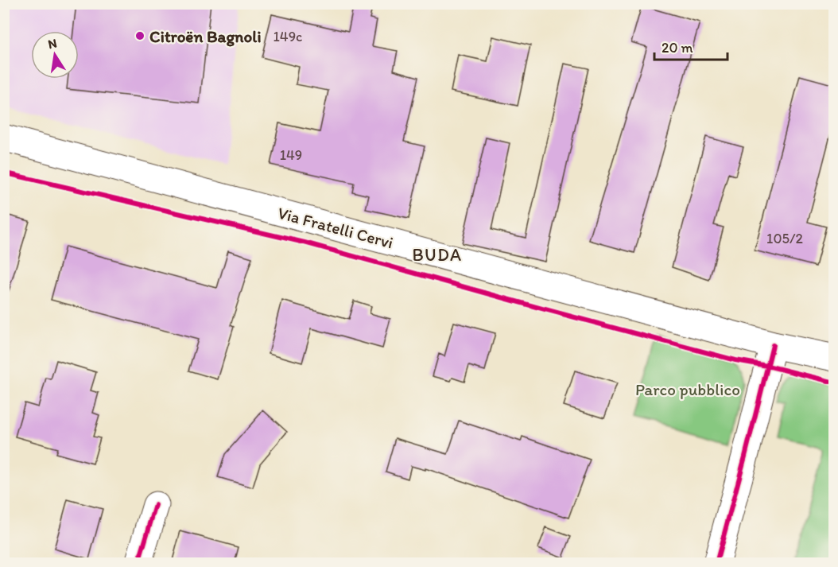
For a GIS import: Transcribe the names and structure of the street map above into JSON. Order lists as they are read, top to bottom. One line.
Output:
{"streets":{"main road":["Via Fratelli Cervi"]},"districts":["BUDA"],"parks":["Parco pubblico"],"places":["Citroën Bagnoli"],"house_numbers":["149c","149","105/2"],"scale_bar":"20 m","north":"top"}
